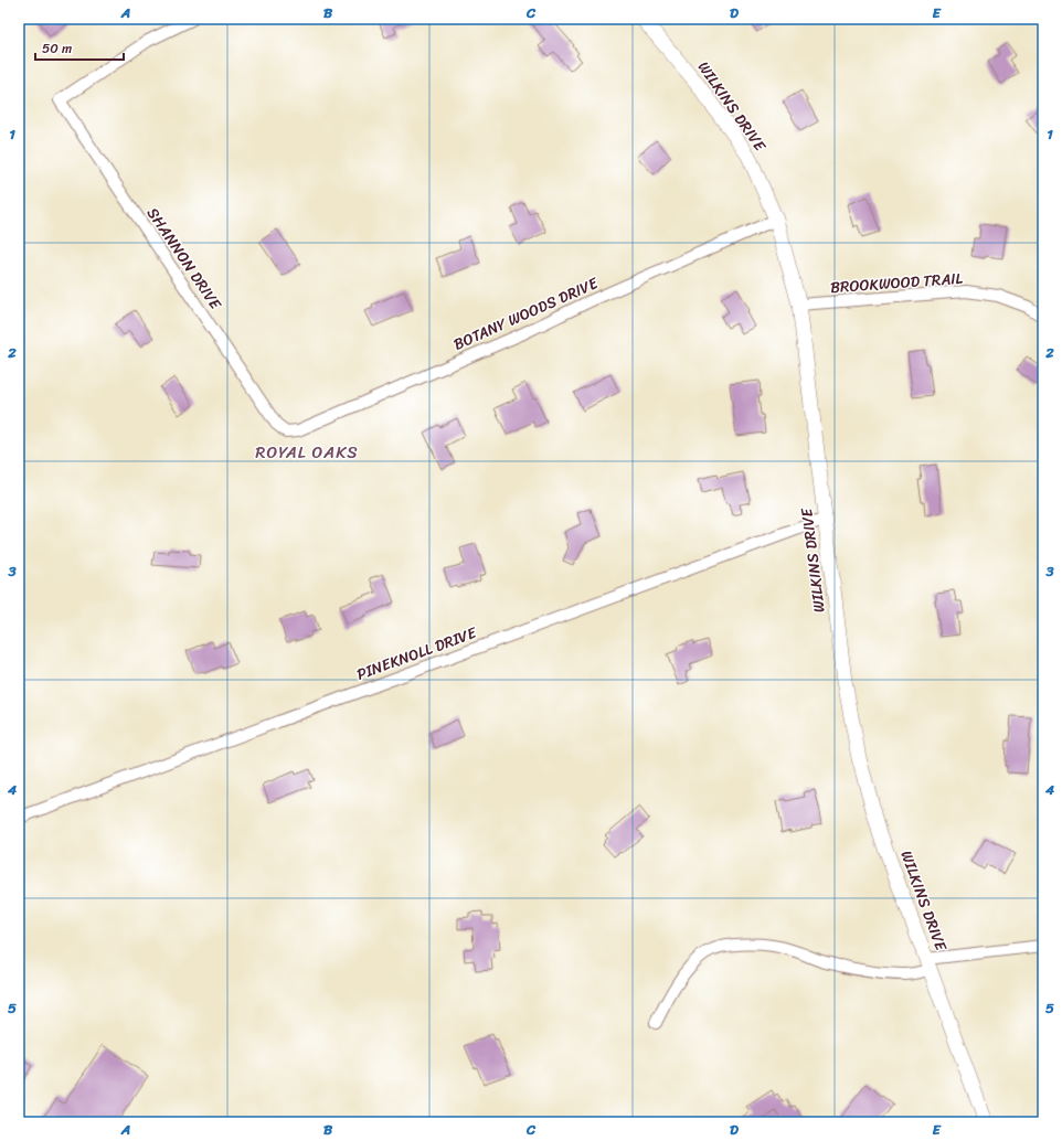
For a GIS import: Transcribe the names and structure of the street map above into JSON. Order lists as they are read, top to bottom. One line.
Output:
{"streets":{"street":["WILKINS DRIVE","SHANNON DRIVE","BROOKWOOD TRAIL","BOTANY WOODS DRIVE","PINEKNOLL DRIVE"]},"crossings":[["WILKINS DRIVE","BROOKWOOD TRAIL"],["WILKINS DRIVE","BOTANY WOODS DRIVE"],["WILKINS DRIVE","PINEKNOLL DRIVE"],["SHANNON DRIVE","BOTANY WOODS DRIVE"]],"districts":["ROYAL OAKS"],"scale_bar":"50 m","grid":{"columns":["A","B","C","D","E"],"rows":["1","2","3","4","5"]}}
